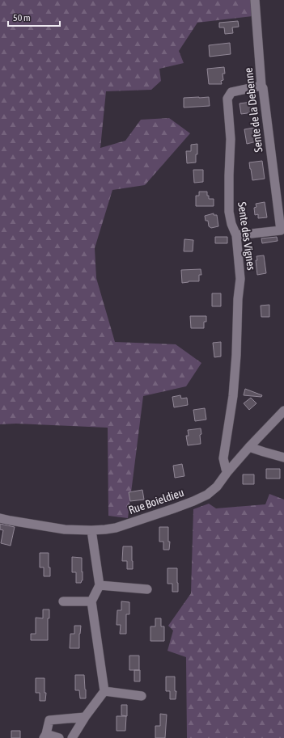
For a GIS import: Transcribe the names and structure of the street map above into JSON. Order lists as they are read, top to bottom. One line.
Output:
{"streets":{"street":["Sente de la Debenne","Sente des Vignes","Rue Boieldieu"]},"crossings":[["Sente de la Debenne","Sente des Vignes"],["Sente des Vignes","Rue Boieldieu"]],"scale_bar":"50 m"}
